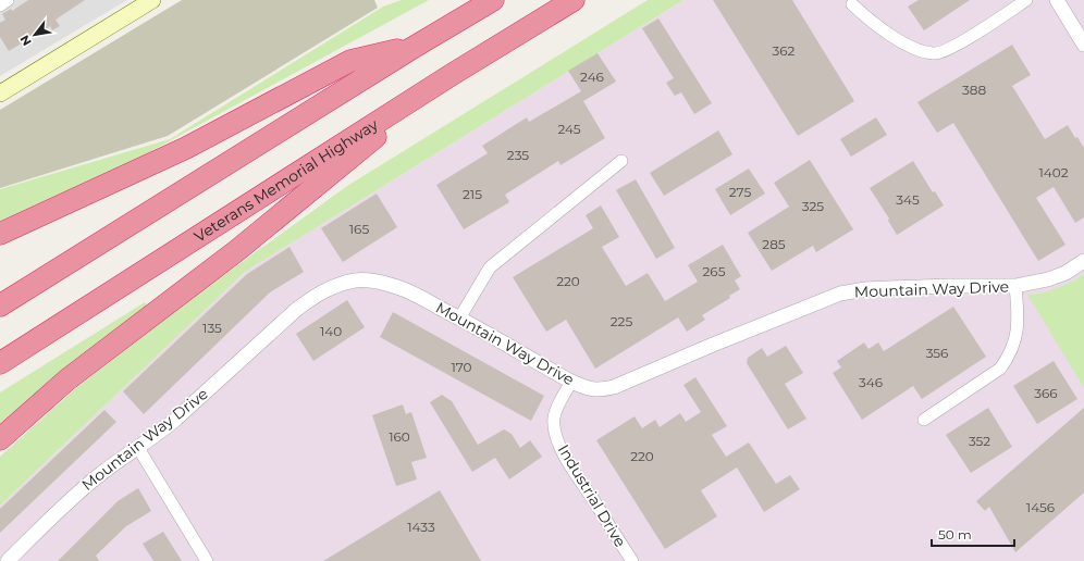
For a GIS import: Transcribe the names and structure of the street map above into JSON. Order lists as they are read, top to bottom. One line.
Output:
{"streets":{"highway":["Veterans Memorial Highway"],"street":["Mountain Way Drive","Industrial Drive"]},"crossings":[["Mountain Way Drive","Industrial Drive"]],"house_numbers":["362","246","388","245","235","1402","275","215","345","325","165","285","265","220","225","135","140","356","170","346","366","160","352","220","1456","1433"],"scale_bar":"50 m","north":"bottom left"}
